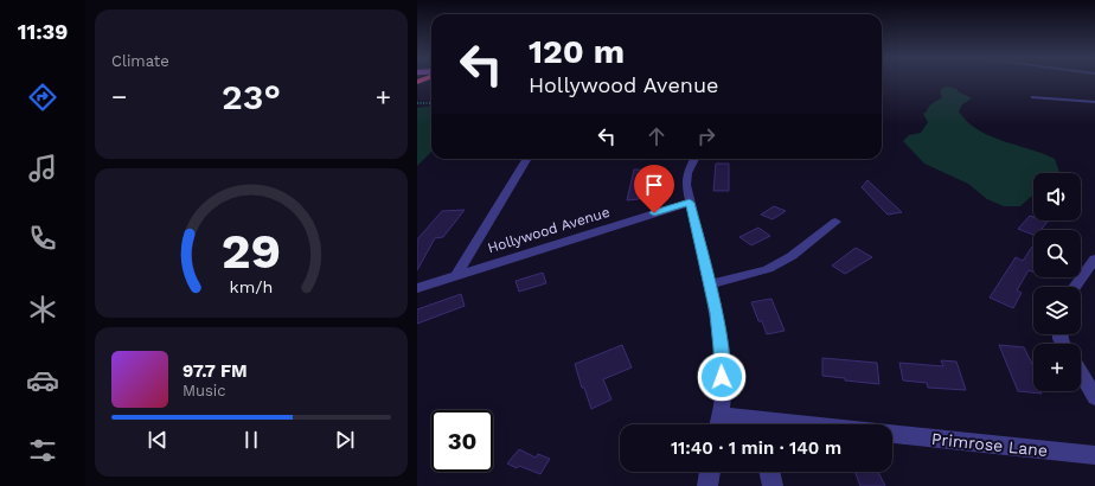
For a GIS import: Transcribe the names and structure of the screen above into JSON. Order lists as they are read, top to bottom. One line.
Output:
{"streets":{"street":["Hollywood Avenue","Primrose Lane"]},"page":{"tabs":"11:39","tile":"Climate","turn":["120 m","Hollywood Avenue"],"heat":["−","23°","+"],"map_buttons":"+","song":["97.7 FM","Music"],"limit":"30","trip":"11:40 · 1 min · 140 m","gauge":["29","km/h"]}}
